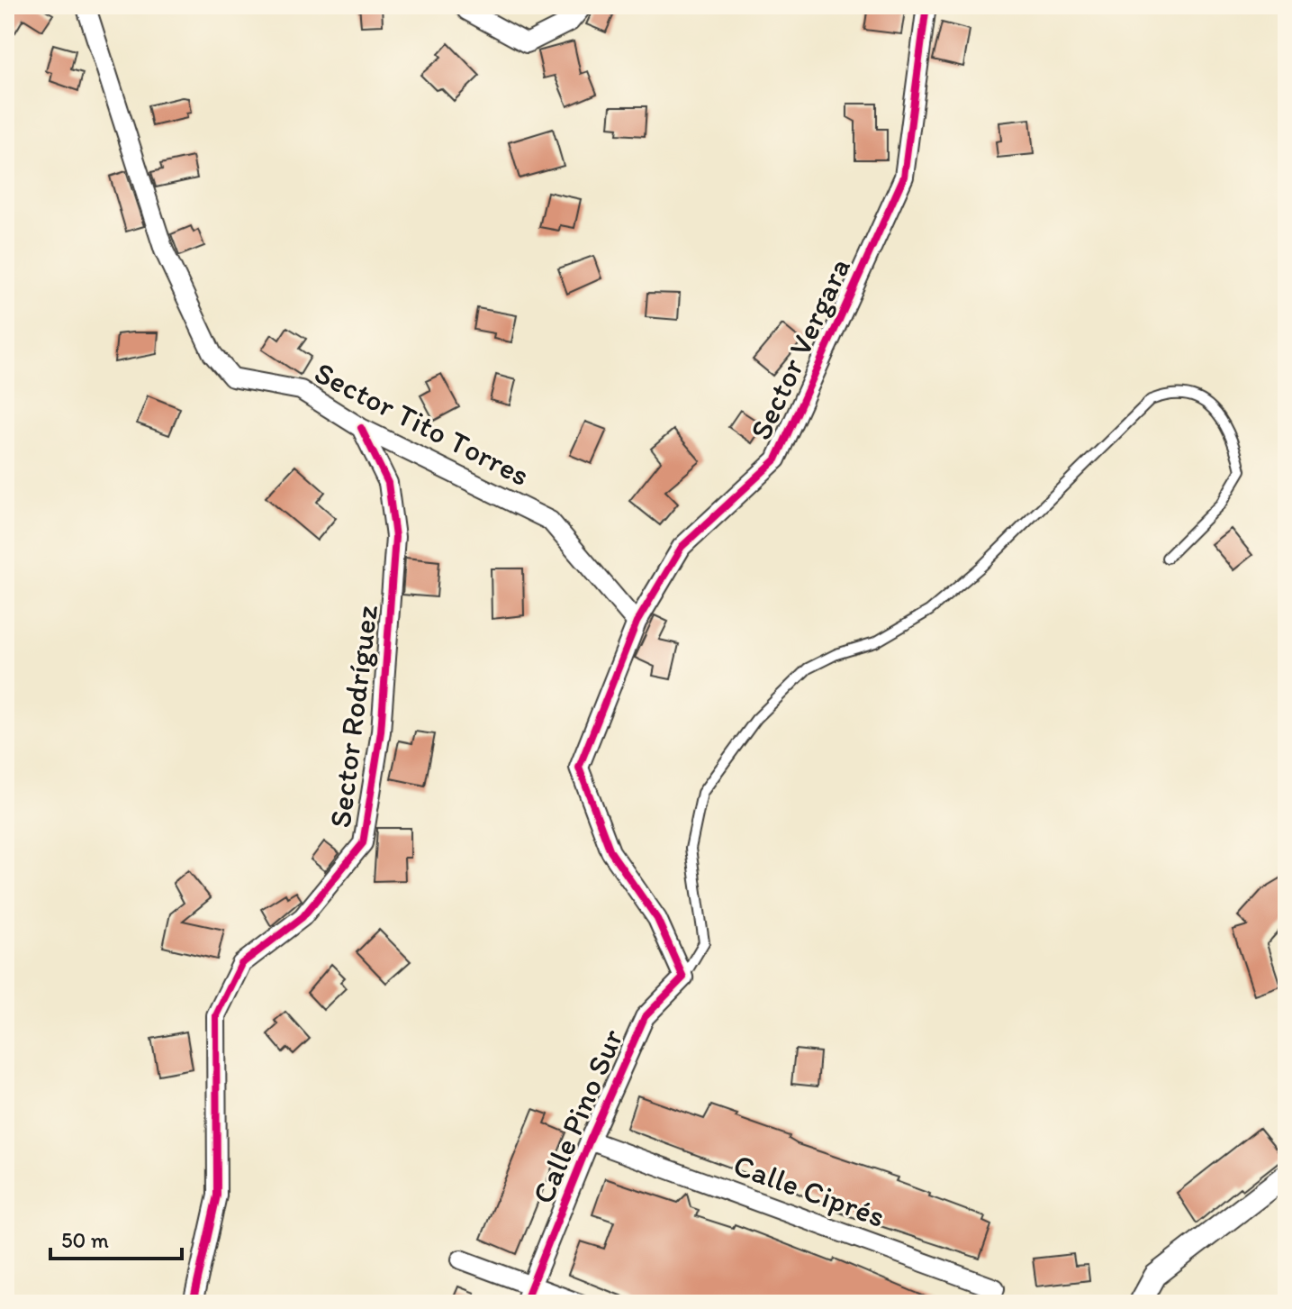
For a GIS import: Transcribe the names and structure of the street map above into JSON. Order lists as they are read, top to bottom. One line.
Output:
{"streets":{"street":["Sector Vergara","Sector Tito Torres","Sector Rodríguez","Calle Pino Sur","Calle Ciprés"]},"crossings":[["Sector Vergara","Sector Tito Torres"],["Sector Vergara","Calle Pino Sur"],["Sector Tito Torres","Sector Rodríguez"],["Calle Pino Sur","Calle Ciprés"]],"scale_bar":"50 m"}
